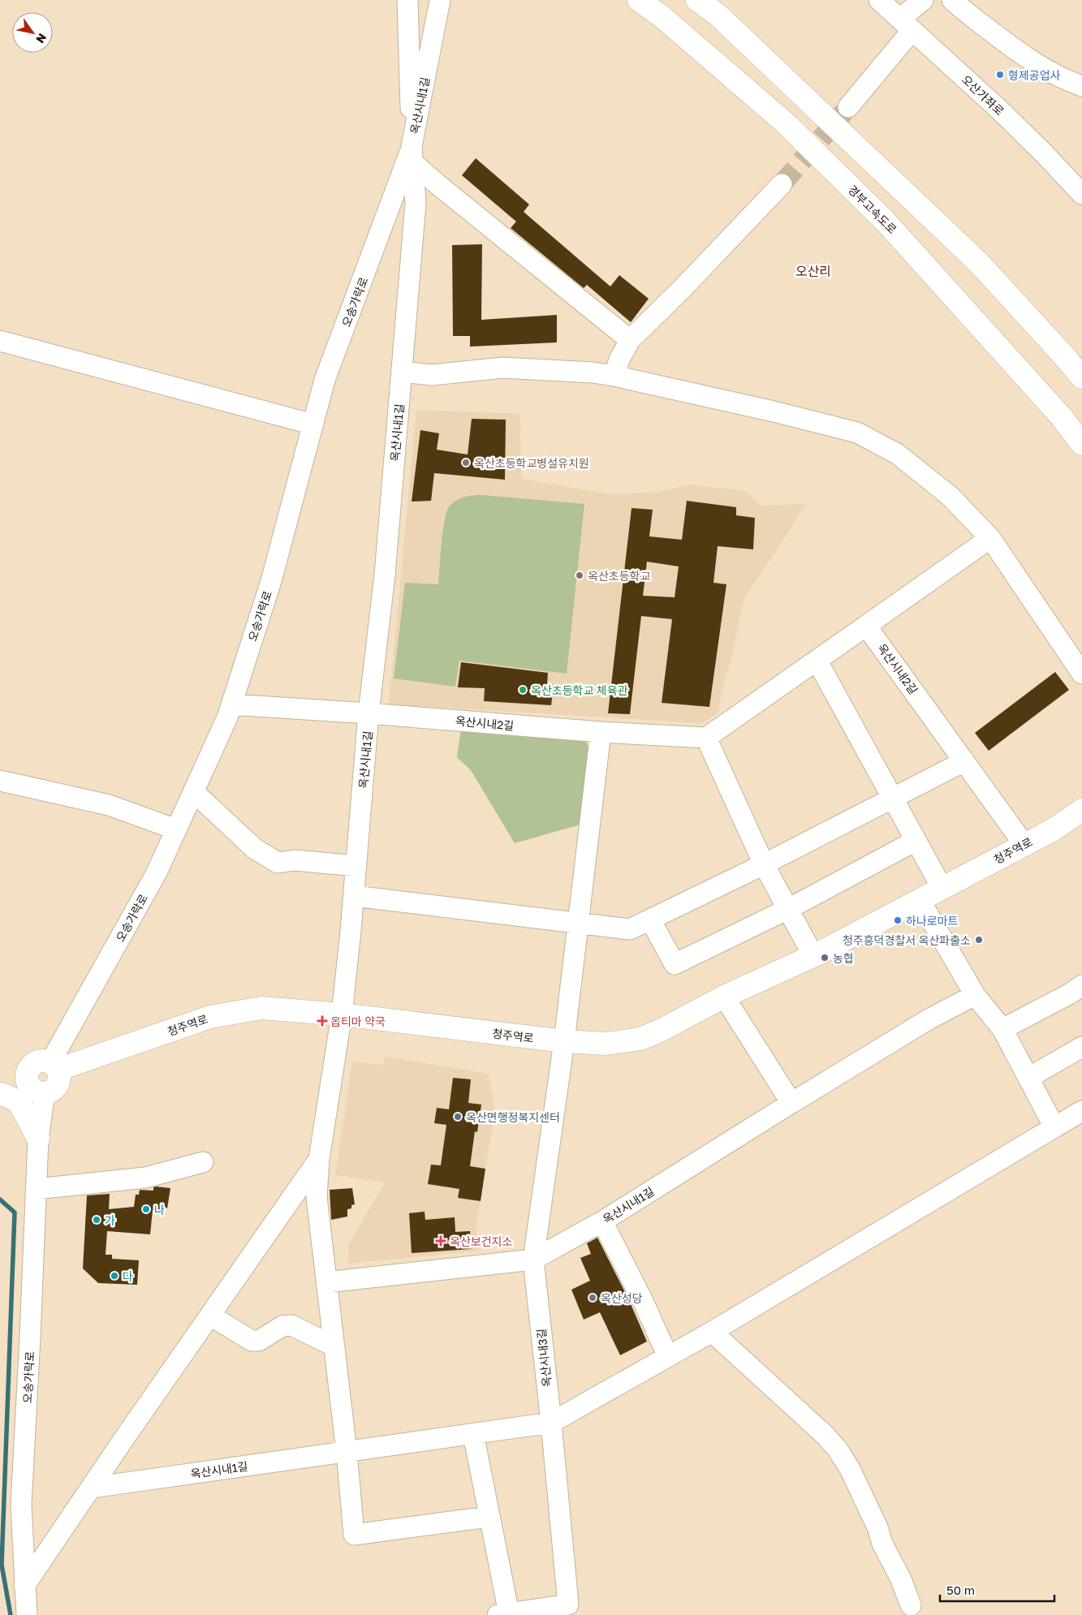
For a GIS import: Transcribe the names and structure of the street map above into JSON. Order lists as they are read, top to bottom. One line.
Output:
{"streets":{"main road":["경부고속도로","청주역로"],"street":["오산가좌로","옥산시내1길","오송가락로","옥산시내2길","옥산시내3길"]},"crossings":[["옥산시내1길","오송가락로"],["옥산시내1길","옥산시내2길"],["옥산시내1길","청주역로"],["옥산시내1길","옥산시내3길"],["오송가락로","옥산시내2길"],["오송가락로","청주역로"],["옥산시내2길","청주역로"],["청주역로","옥산시내3길"]],"districts":["오산리"],"places":{"other":["형제공업사","옥산초등학교병설유치원","옥산초등학교","옥산초등학교 체육관","하나로마트","청주흥덕경찰서 옥산파출소","농협","옥산면행정복지센터","나","가","다","옥산성당"],"health":["옵티마 약국","옥산보건지소"]},"scale_bar":"50 m","north":"bottom right"}
